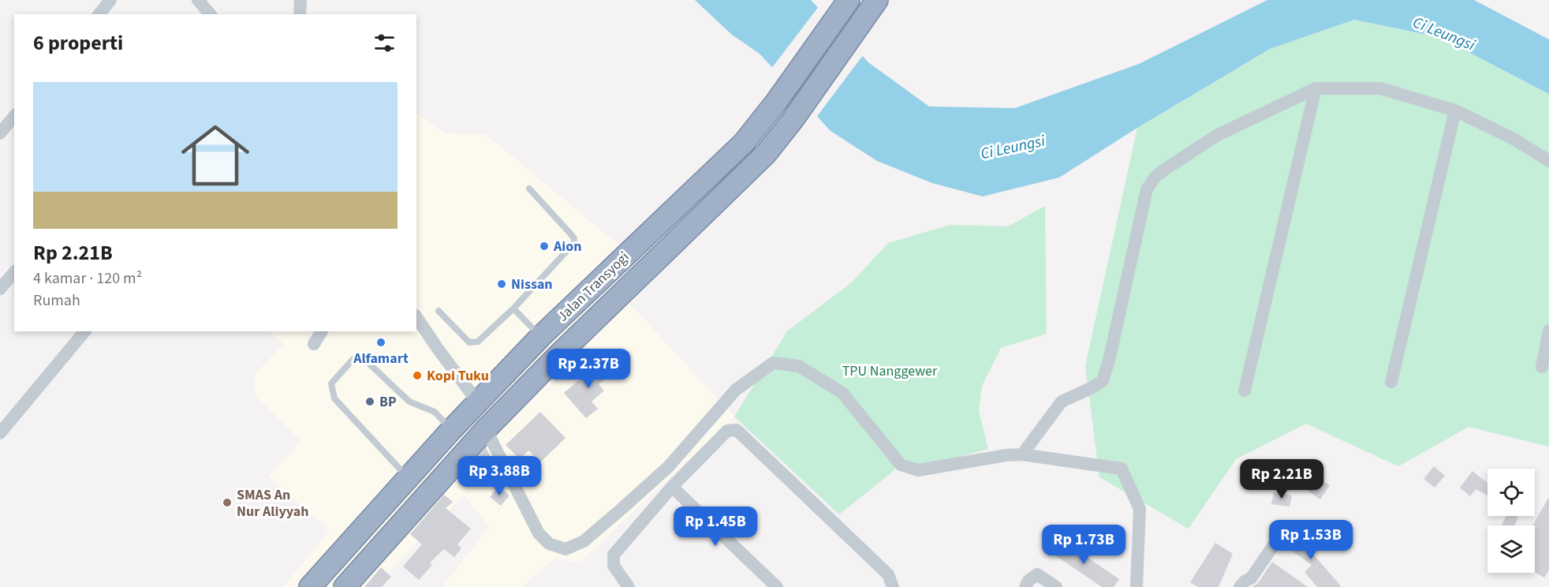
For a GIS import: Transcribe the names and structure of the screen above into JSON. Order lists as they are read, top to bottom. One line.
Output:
{"streets":{"highway":["Jalan Transyogi"]},"water":["Ci Leungsi"],"parks":["TPU Nanggewer"],"places":["Aion","Nissan","Alfamart","Kopi Tuku","BP","SMAS An Nur Aliyyah"],"page":{"heading":"6 properti","list":[{"name":"Rp 2.21B","note":"4 kamar · 120 m² · Rumah"}],"price":["Rp 2.37B","Rp 3.88B","Rp 2.21B","Rp 1.45B","Rp 1.53B","Rp 1.73B"]}}
